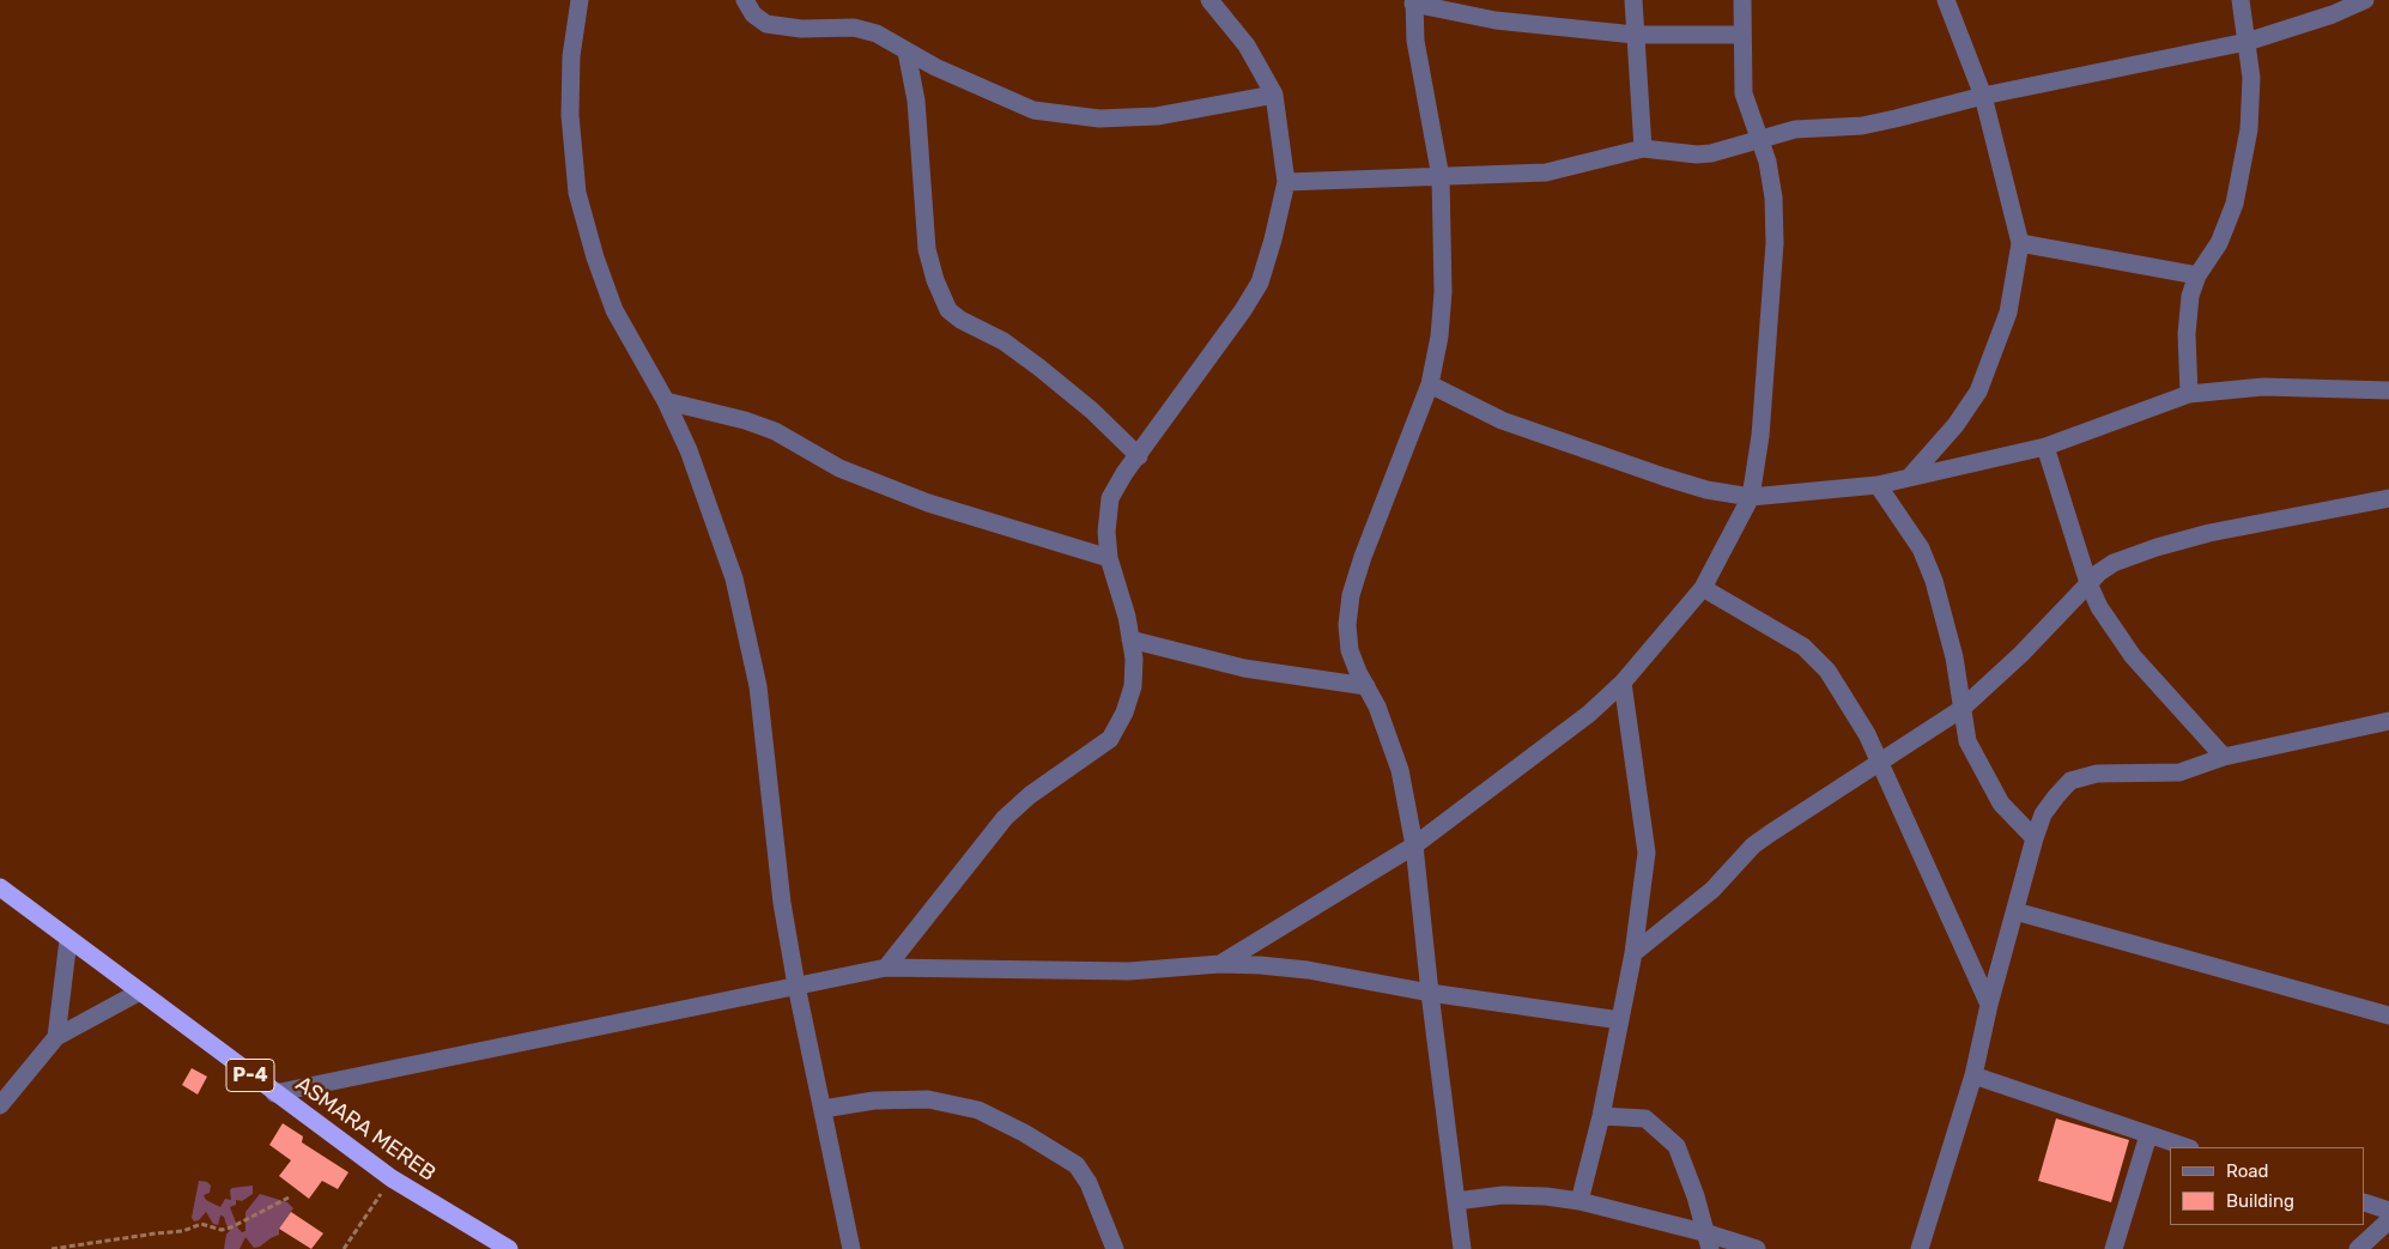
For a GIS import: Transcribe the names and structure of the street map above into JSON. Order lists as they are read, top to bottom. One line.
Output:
{"streets":{"highway":["P-4","ASMARA MEREB"]},"legend":["Road","Building"]}
